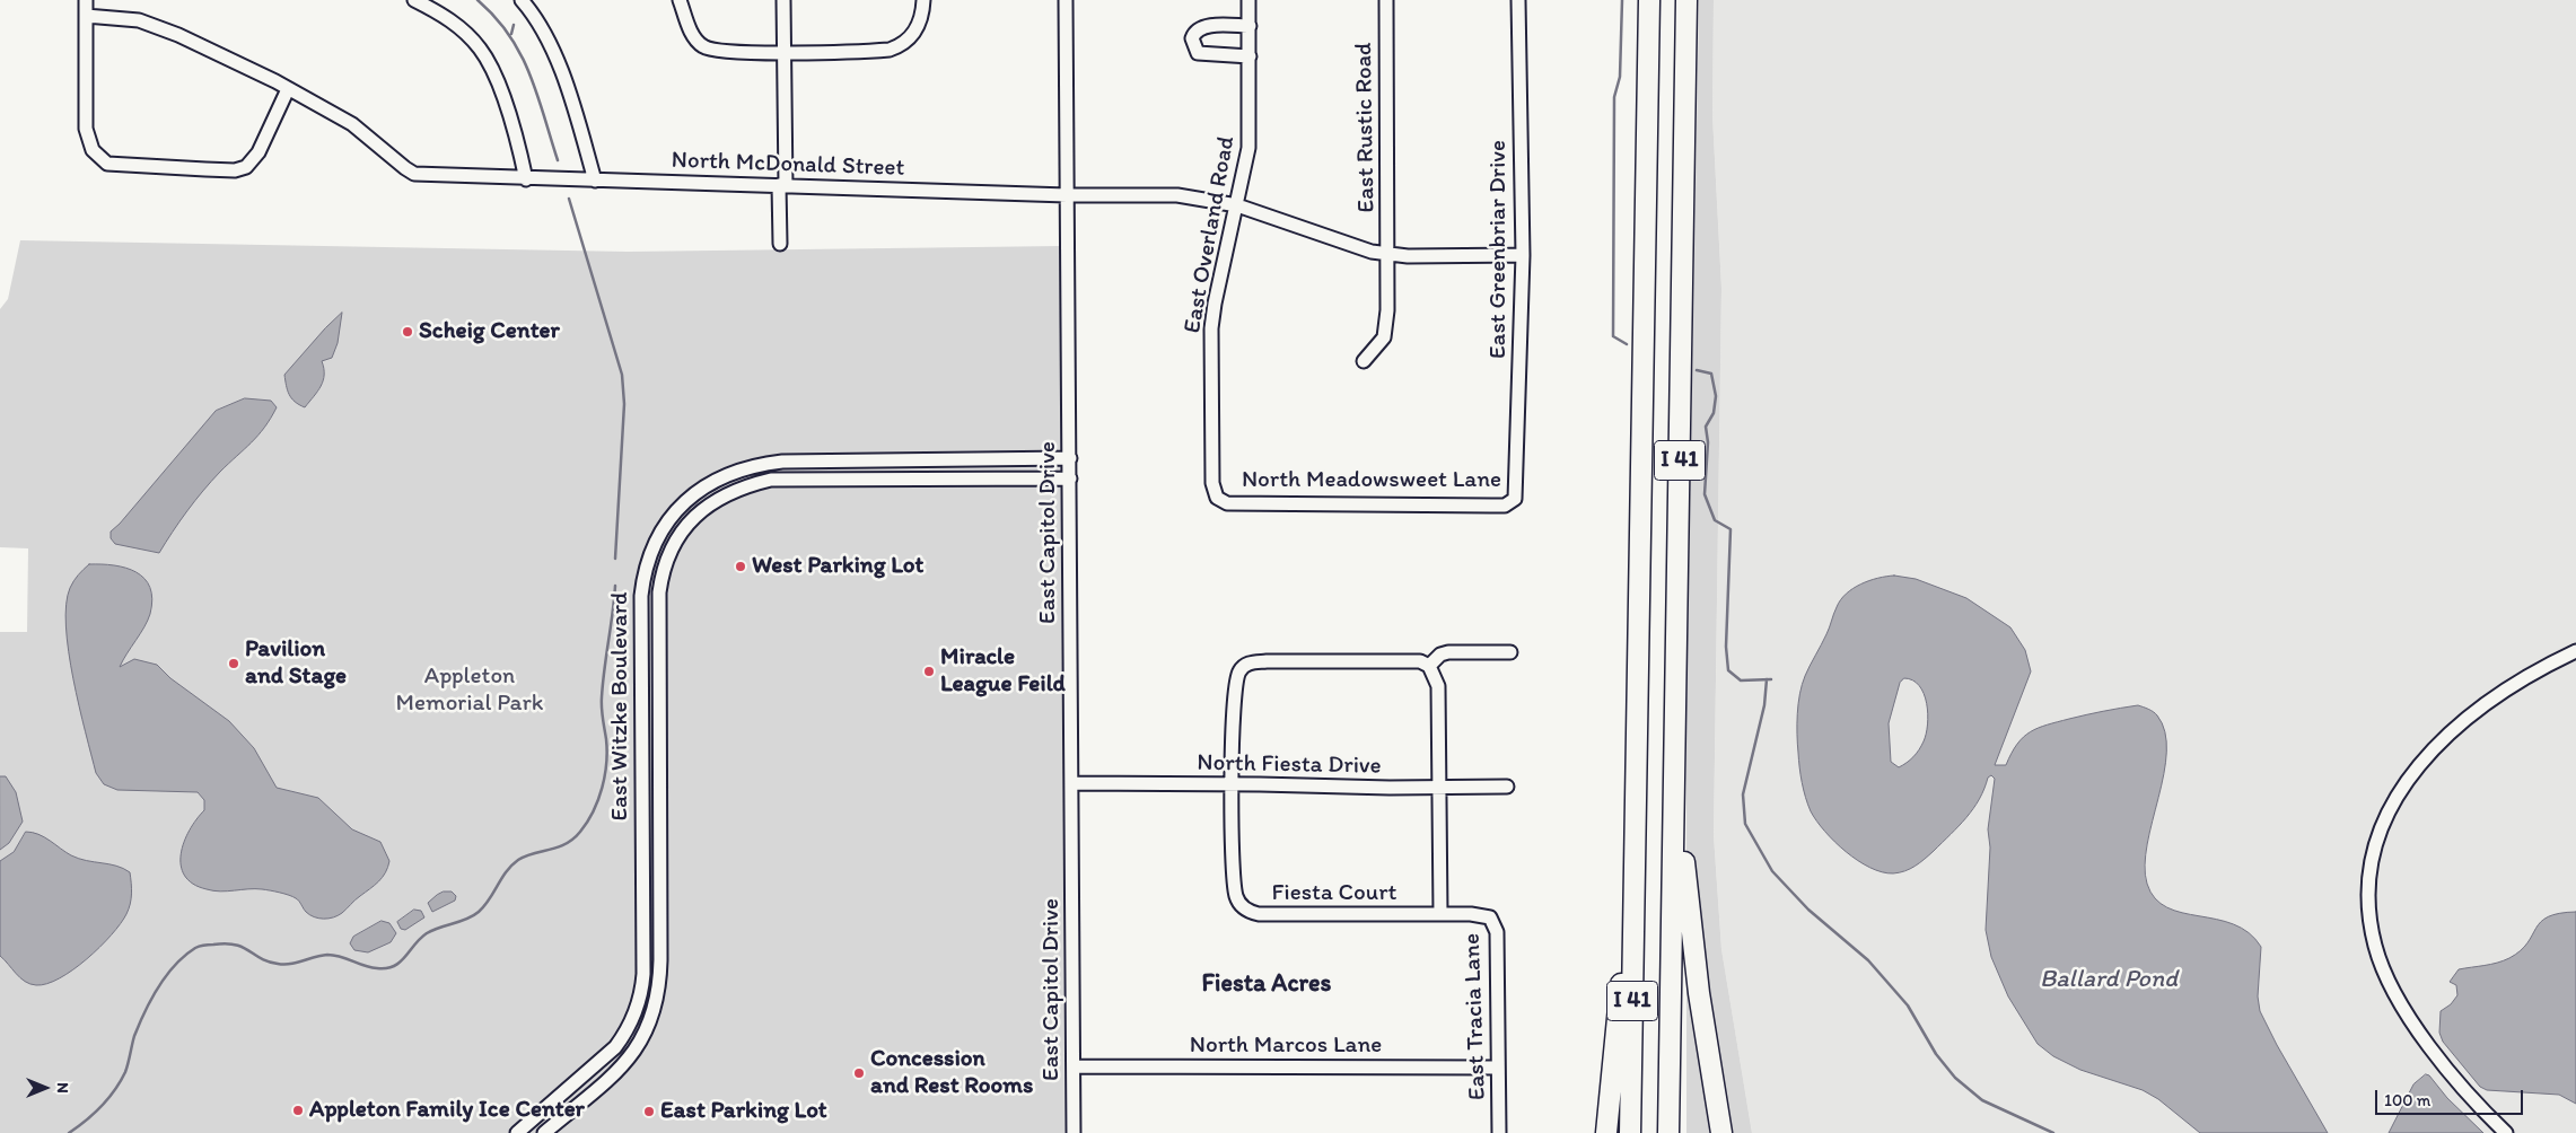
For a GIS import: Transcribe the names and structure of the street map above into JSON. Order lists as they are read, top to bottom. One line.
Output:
{"streets":{"highway":["I 41"],"street":["East Rustic Road","North McDonald Street","East Overland Road","East Greenbriar Drive","North Meadowsweet Lane","East Capitol Drive","East Witzke Boulevard","North Fiesta Drive","Fiesta Court","East Tracia Lane","North Marcos Lane"]},"crossings":[["East Rustic Road","North McDonald Street"],["North McDonald Street","East Overland Road"],["North McDonald Street","East Greenbriar Drive"],["North McDonald Street","East Capitol Drive"],["East Overland Road","North Meadowsweet Lane"],["East Greenbriar Drive","North Meadowsweet Lane"],["East Capitol Drive","East Witzke Boulevard"],["East Capitol Drive","North Fiesta Drive"],["East Capitol Drive","North Marcos Lane"],["North Fiesta Drive","Fiesta Court"],["Fiesta Court","East Tracia Lane"],["East Tracia Lane","North Marcos Lane"]],"districts":["Fiesta Acres"],"water":["Ballard Pond"],"parks":["Appleton Memorial Park"],"places":["Scheig Center","West Parking Lot","Pavilion and Stage","Miracle League Feild","Concession and Rest Rooms","Appleton Family Ice Center","East Parking Lot"],"scale_bar":"100 m","north":"right"}
